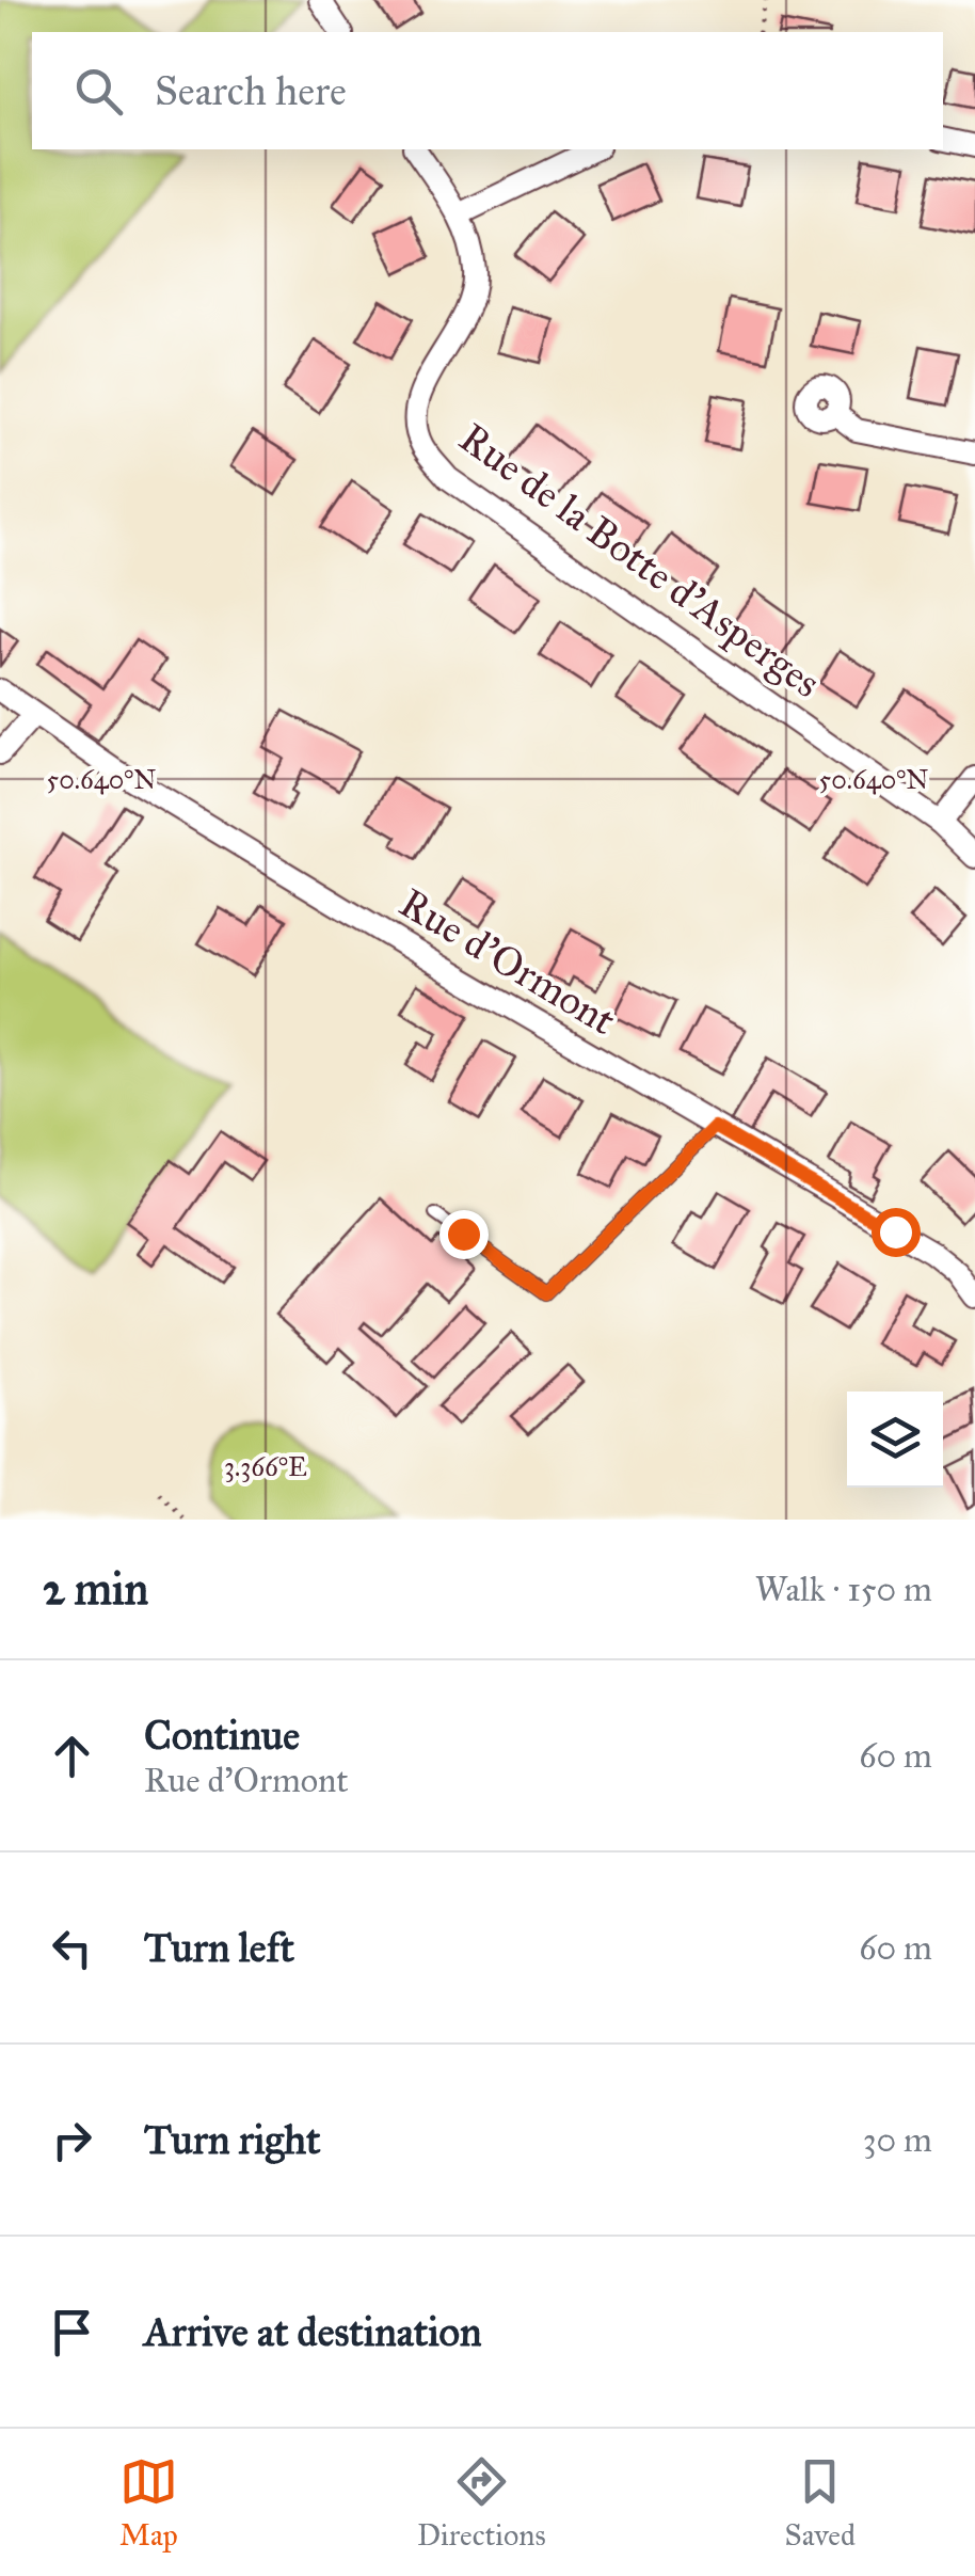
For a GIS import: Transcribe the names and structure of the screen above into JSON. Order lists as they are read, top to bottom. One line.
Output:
{"streets":{"street":["Rue de la Botte d'Asperges","Rue d'Ormont"]},"page":{"search":"Search here","heading":["2 min","Walk · 150 m"],"list":[["Continue","Rue d'Ormont","60 m"],["Turn left","60 m"],["Turn right","30 m"],"Arrive at destination"],"nav":["Map","Directions","Saved"]},"coordinates":["50.640°N","3.366°E"]}
